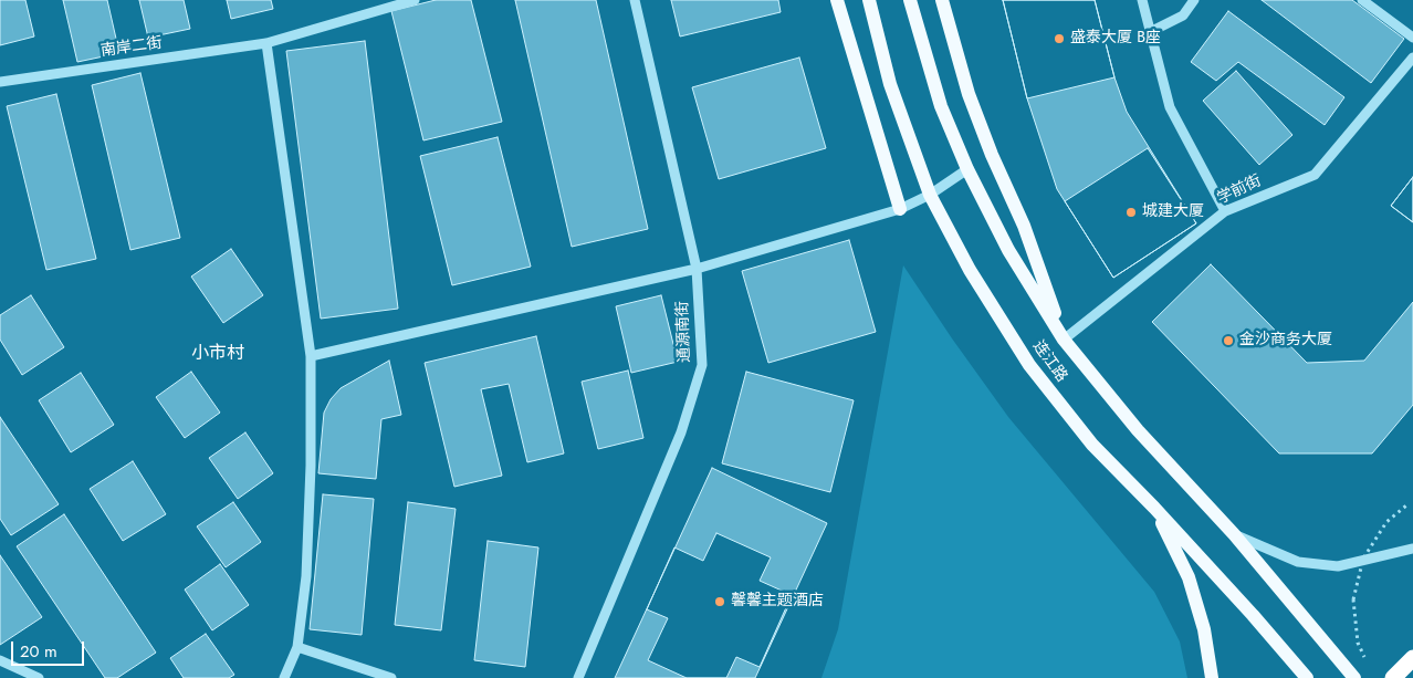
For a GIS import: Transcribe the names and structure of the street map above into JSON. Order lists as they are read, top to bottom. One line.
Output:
{"streets":{"main road":["连江路"],"street":["南岸二街","学前街","通源南街"]},"crossings":[["学前街","连江路"]],"districts":["小市村"],"places":["盛泰大厦 B座","城建大厦","金沙商务大厦","馨馨主题酒店"],"scale_bar":"20 m"}
